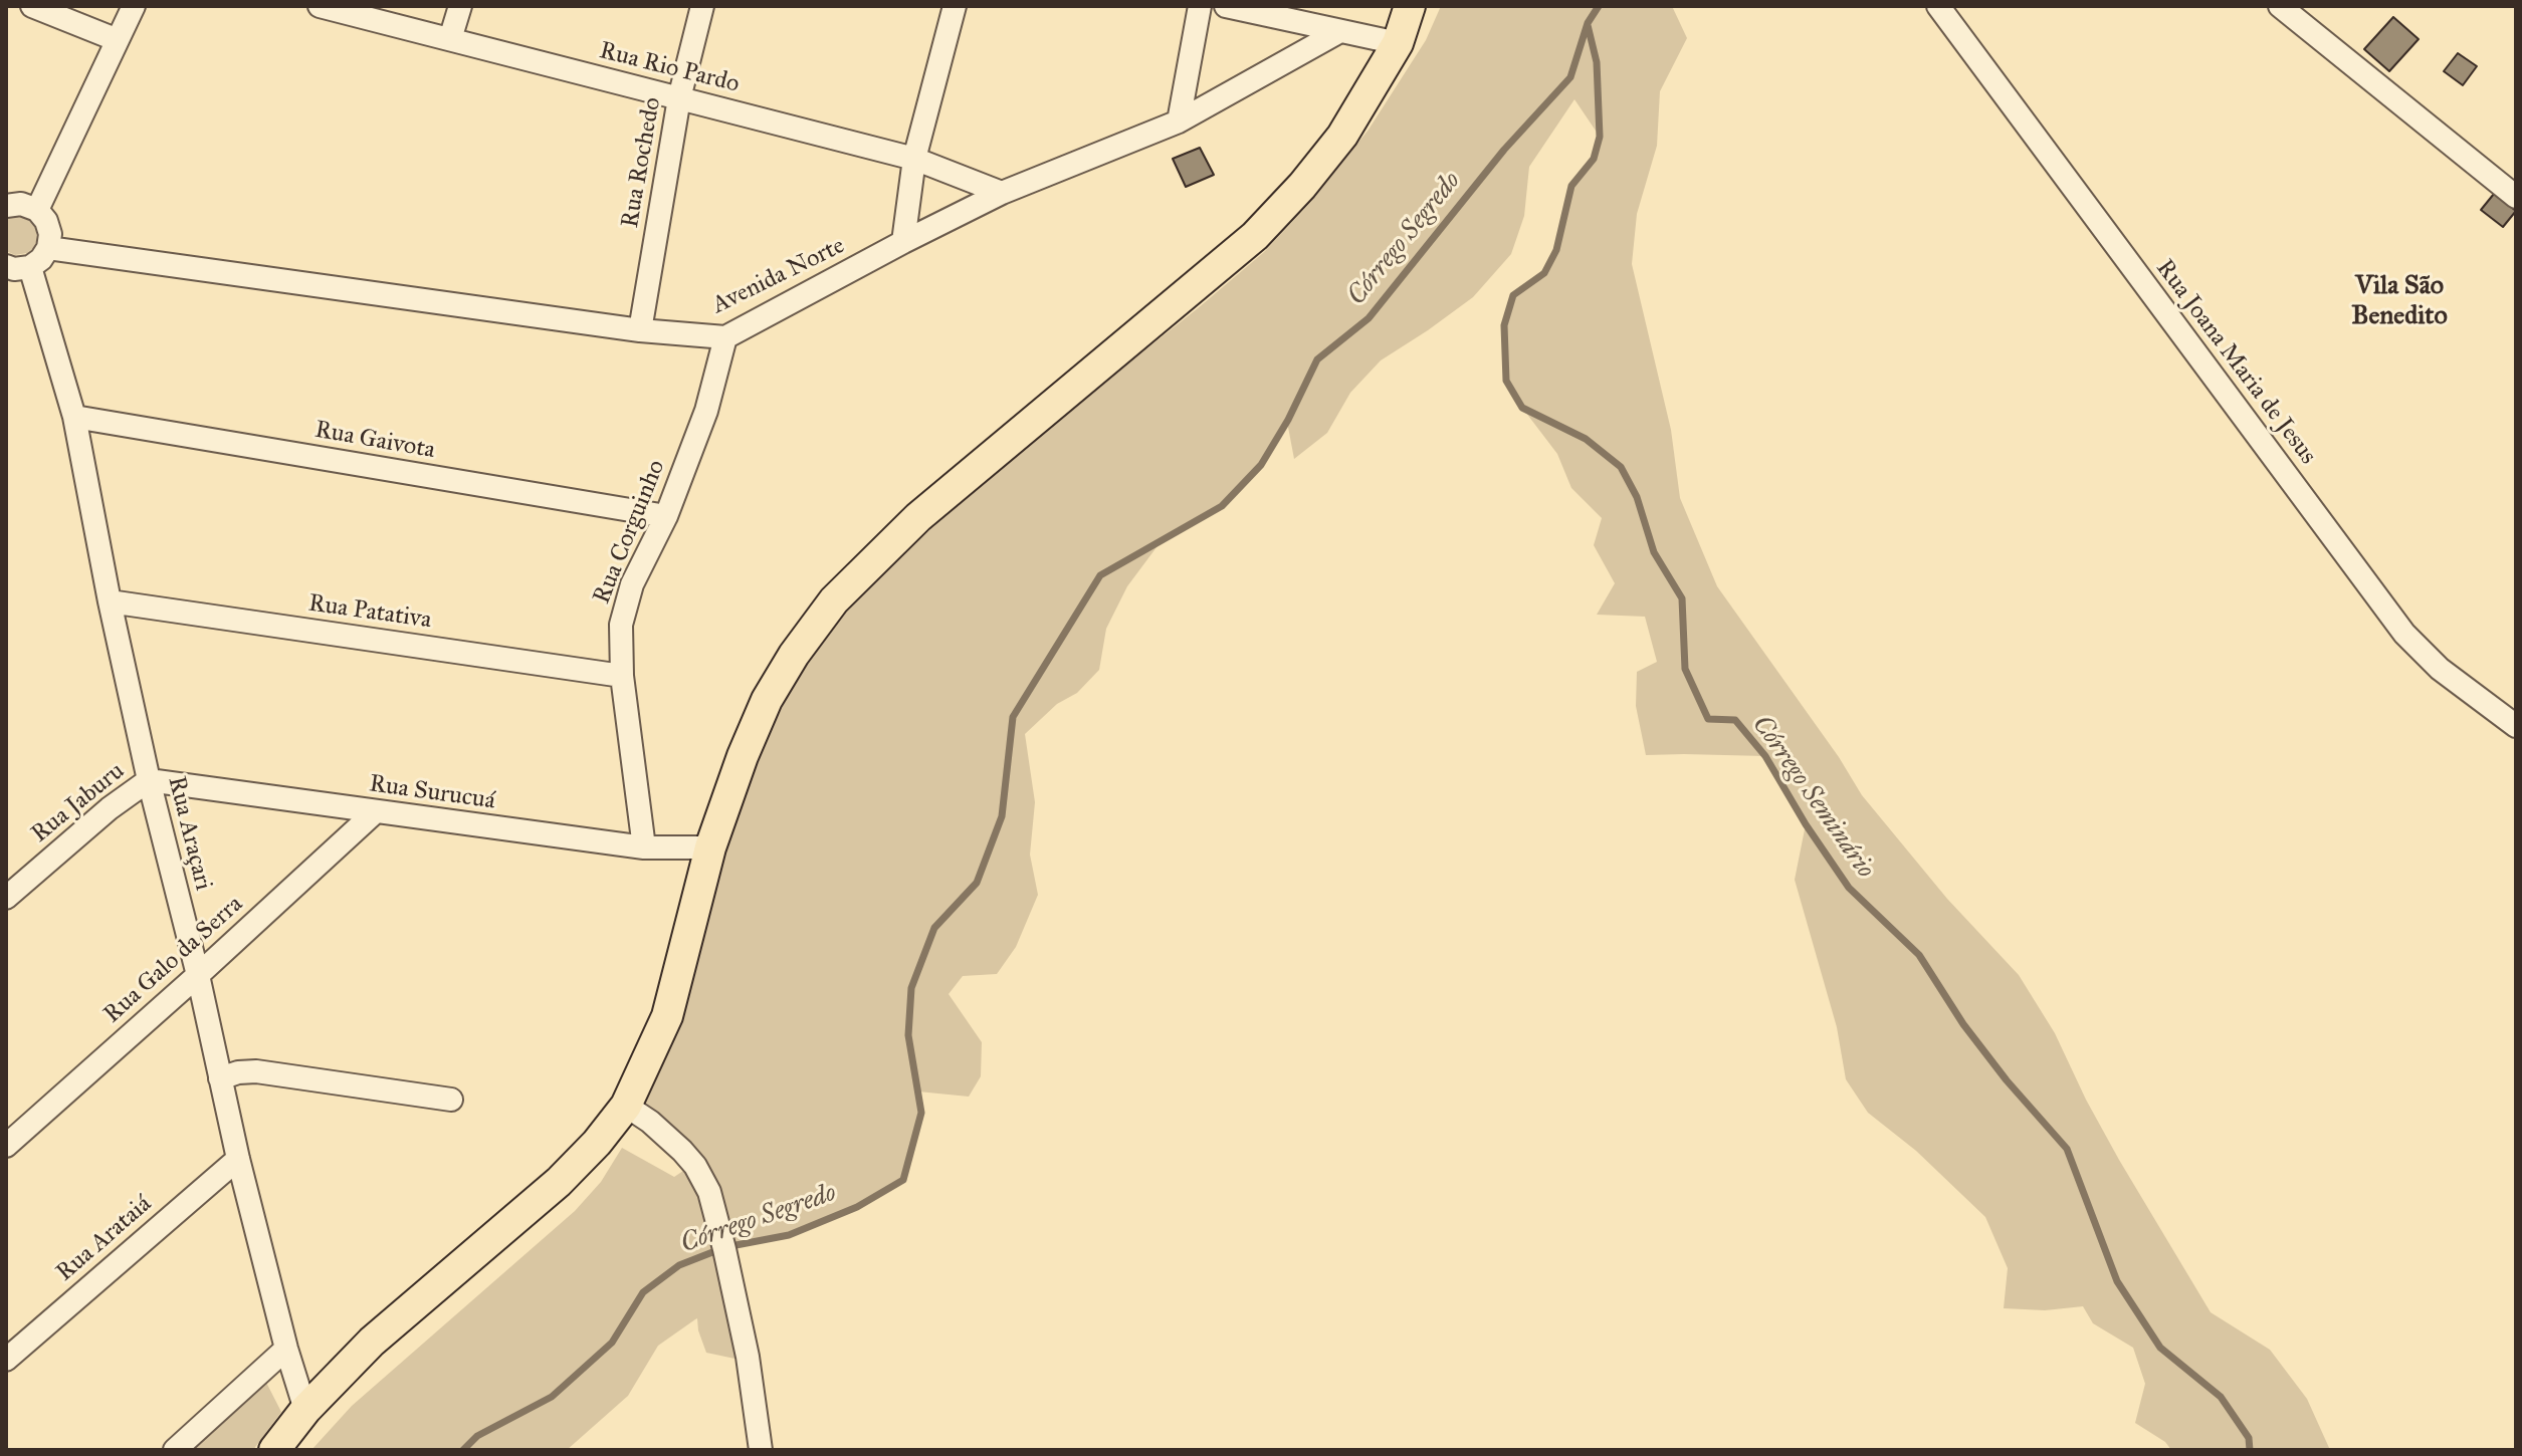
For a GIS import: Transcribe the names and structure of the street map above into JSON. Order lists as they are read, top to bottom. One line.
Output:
{"streets":{"street":["Rua Rio Pardo","Rua Rochedo","Avenida Norte","Rua Joana Maria de Jesus","Rua Gaivota","Rua Corguinho","Rua Patativa","Rua Surucuá","Rua Jaburu","Rua Araçari","Rua Galo da Serra","Rua Arataiá"]},"crossings":[["Rua Rio Pardo","Rua Rochedo"],["Rua Rio Pardo","Avenida Norte"],["Rua Rochedo","Avenida Norte"],["Avenida Norte","Rua Corguinho"],["Rua Gaivota","Rua Corguinho"],["Rua Gaivota","Rua Araçari"],["Rua Corguinho","Rua Patativa"],["Rua Corguinho","Rua Surucuá"],["Rua Patativa","Rua Araçari"],["Rua Surucuá","Rua Jaburu"],["Rua Surucuá","Rua Araçari"],["Rua Surucuá","Rua Galo da Serra"],["Rua Jaburu","Rua Araçari"],["Rua Araçari","Rua Galo da Serra"],["Rua Araçari","Rua Arataiá"]],"districts":["Vila São Benedito"],"water":["Córrego Segredo","Córrego Seminário"]}
